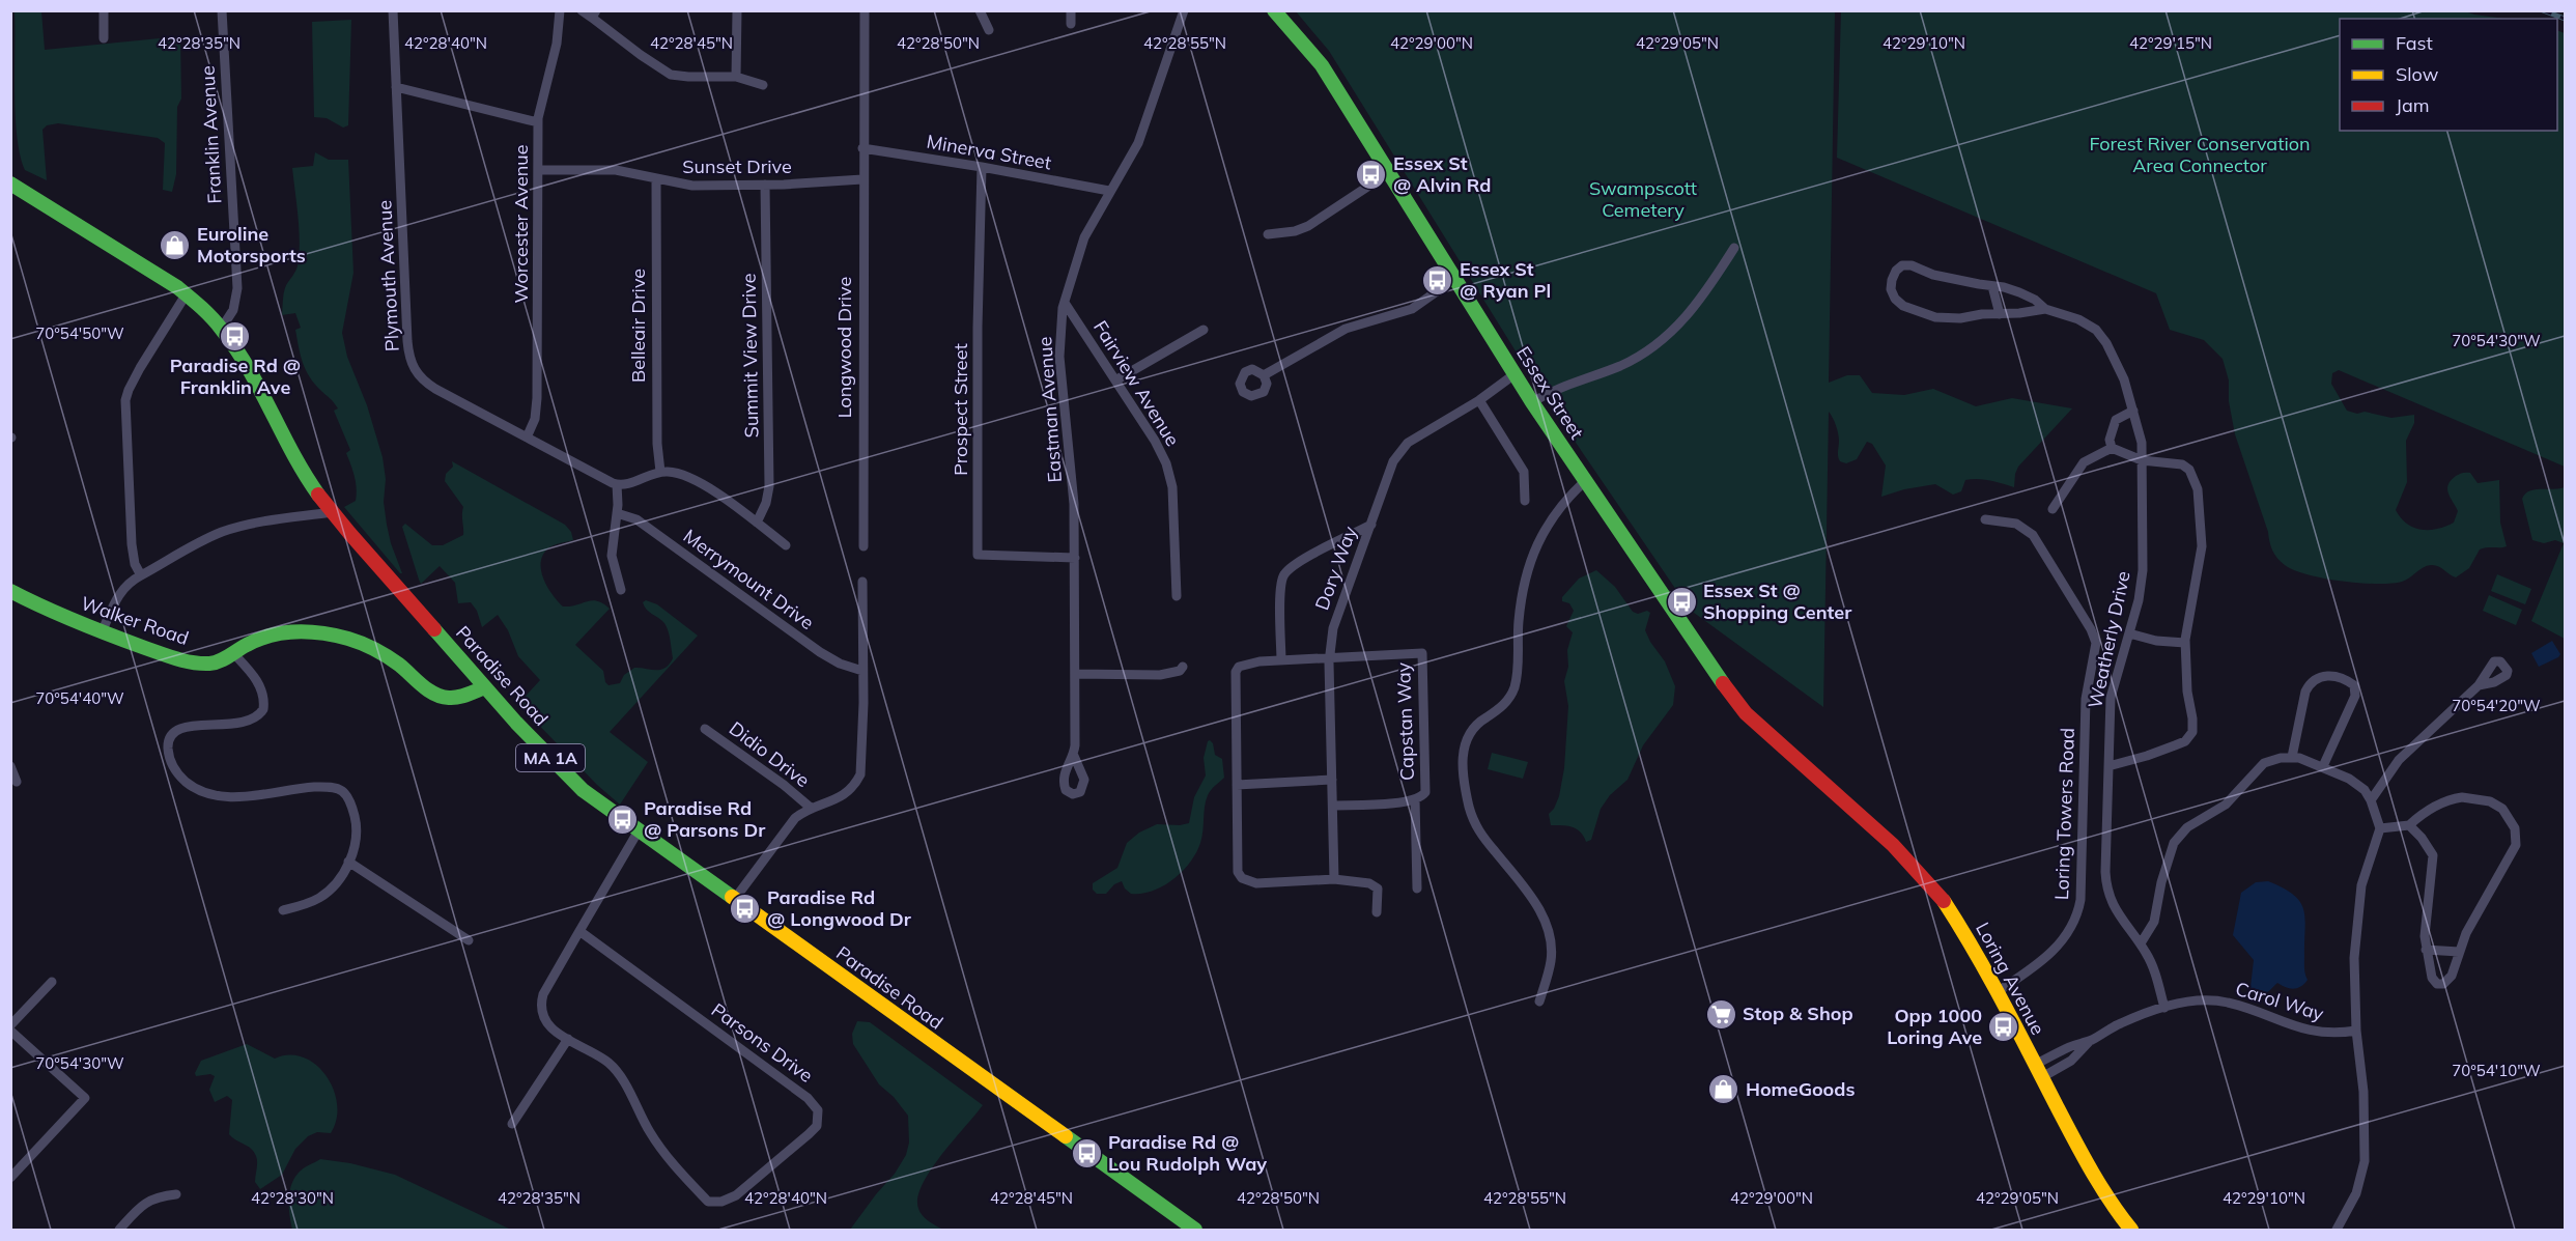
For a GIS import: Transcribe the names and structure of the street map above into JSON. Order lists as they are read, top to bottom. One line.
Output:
{"streets":{"main road":["Essex Street","Walker Road","Paradise Road","MA 1A","Loring Avenue"],"street":["Franklin Avenue","Minerva Street","Sunset Drive","Worcester Avenue","Plymouth Avenue","Belleair Drive","Longwood Drive","Summit View Drive","Fairview Avenue","Prospect Street","Eastman Avenue","Dory Way","Merrymount Drive","Weatherly Drive","Capstan Way","Didio Drive","Loring Towers Road","Carol Way","Parsons Drive"]},"crossings":[["Franklin Avenue","Paradise Road"],["Minerva Street","Longwood Drive"],["Minerva Street","Prospect Street"],["Minerva Street","Eastman Avenue"],["Sunset Drive","Worcester Avenue"],["Sunset Drive","Belleair Drive"],["Sunset Drive","Longwood Drive"],["Sunset Drive","Summit View Drive"],["Worcester Avenue","Plymouth Avenue"],["Fairview Avenue","Eastman Avenue"],["Essex Street","Dory Way"],["Essex Street","Loring Avenue"],["Prospect Street","Eastman Avenue"],["Dory Way","Capstan Way"],["Walker Road","Paradise Road"],["Weatherly Drive","Carol Way"],["Paradise Road","Parsons Drive"],["Loring Towers Road","Loring Avenue"],["Loring Avenue","Carol Way"]],"parks":["Forest River Conservation Area Connector","Swampscott Cemetery"],"places":{"bus stop":["Essex St @ Alvin Rd","Essex St @ Ryan Pl","Paradise Rd @ Franklin Ave","Essex St @ Shopping Center","Paradise Rd @ Parsons Dr","Paradise Rd @ Longwood Dr","Opp 1000 Loring Ave","Paradise Rd @ Lou Rudolph Way"],"shop":["Euroline Motorsports","HomeGoods"],"supermarket":["Stop & Shop"]},"legend":["Fast","Slow","Jam"],"coordinates":["42°28'35\"N","42°28'40\"N","42°28'45\"N","42°28'50\"N","42°28'55\"N","42°29'00\"N","42°29'05\"N","42°29'10\"N","42°29'15\"N","70°54'50\"W","70°54'30\"W","70°54'40\"W","70°54'20\"W","70°54'10\"W","42°28'30\"N"]}
